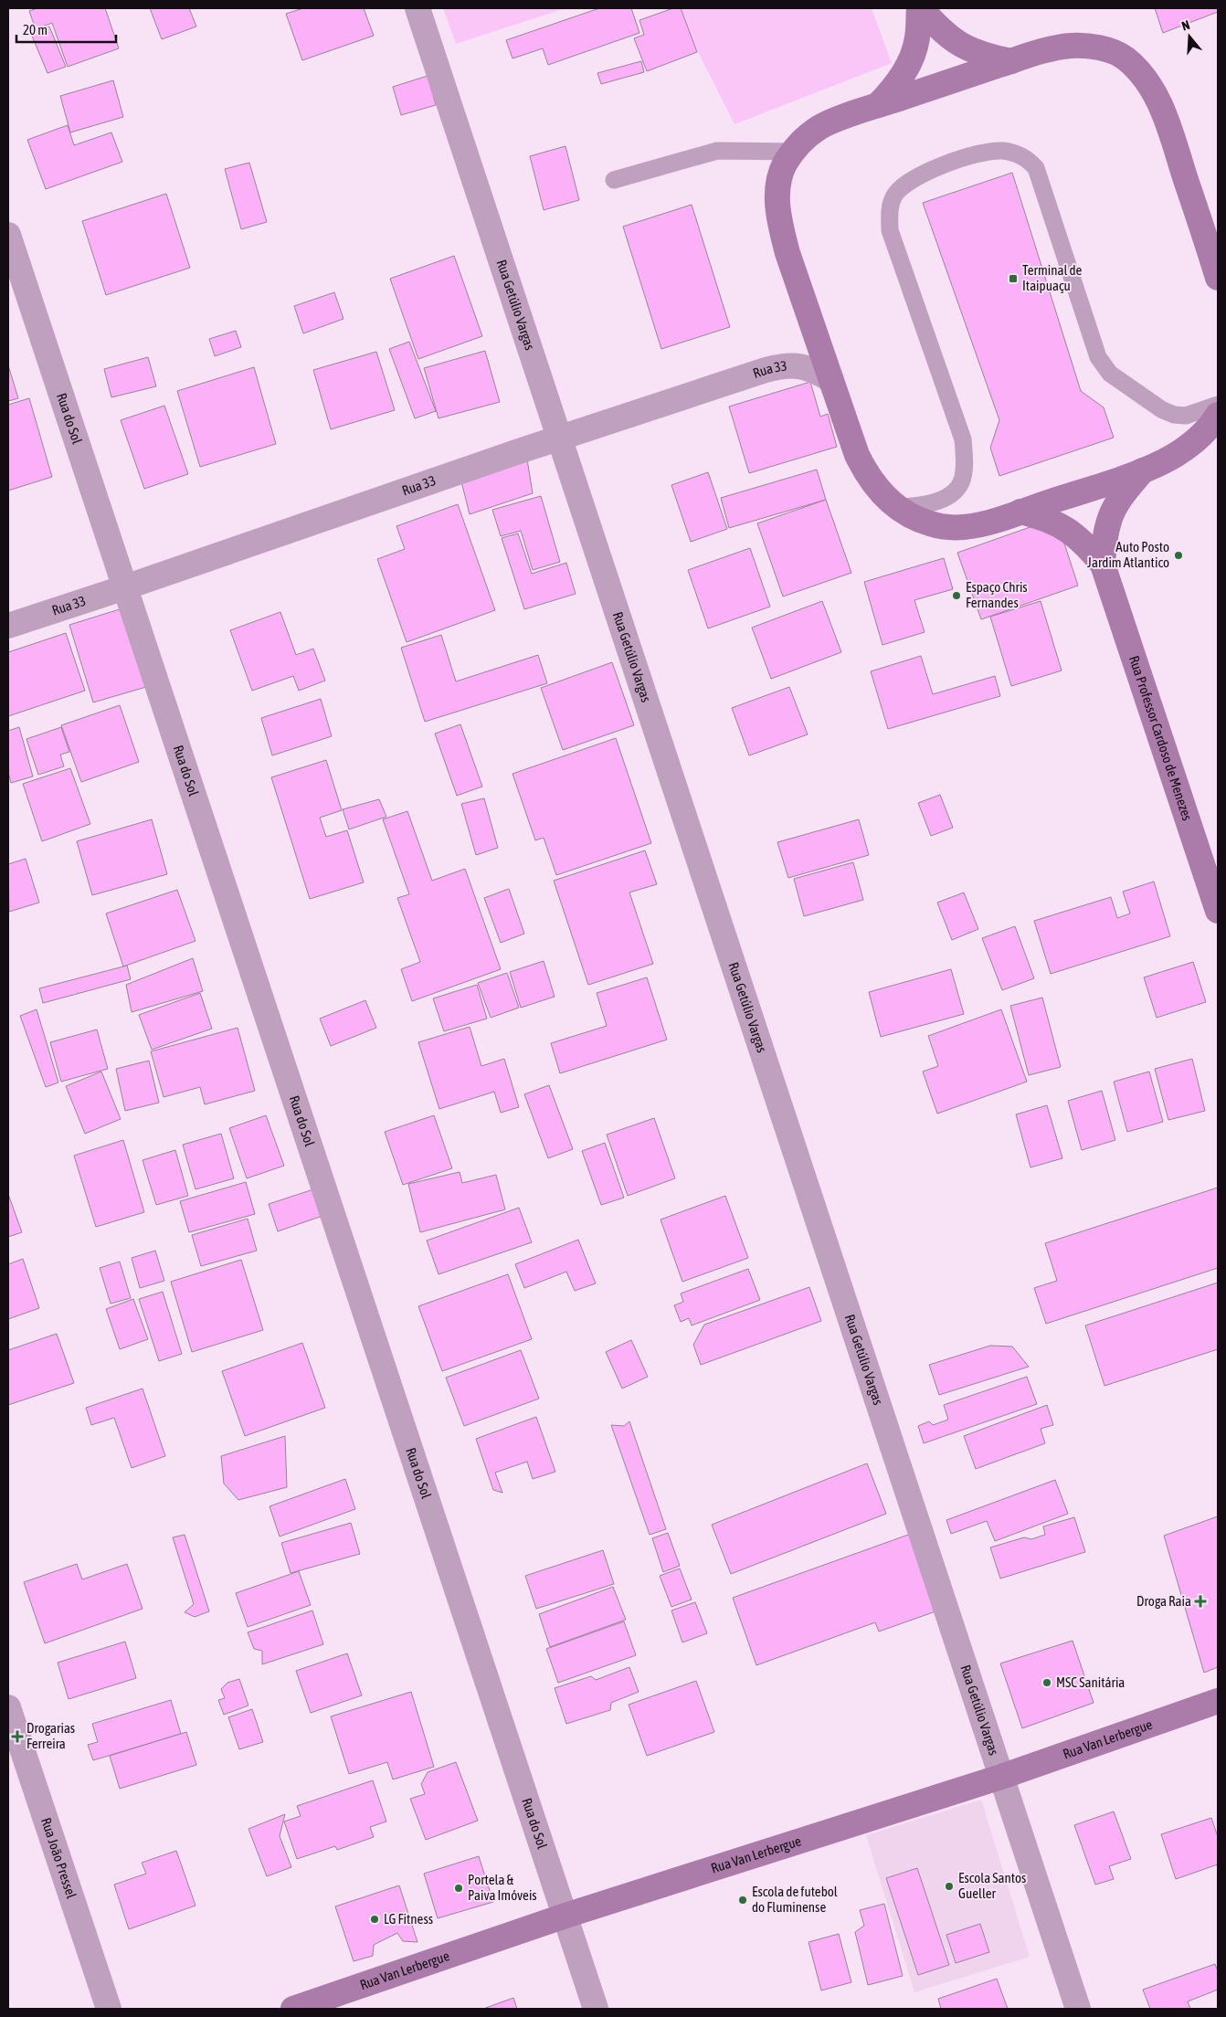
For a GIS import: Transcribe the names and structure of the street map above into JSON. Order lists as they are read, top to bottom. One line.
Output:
{"streets":{"street":["Rua Getúlio Vargas","Rua 33","Rua do Sol","Rua Professor Cardoso de Menezes","Rua Van Lerbergue","Rua João Pressel"]},"crossings":[["Rua Getúlio Vargas","Rua 33"],["Rua Getúlio Vargas","Rua Van Lerbergue"],["Rua 33","Rua do Sol"],["Rua do Sol","Rua Van Lerbergue"]],"places":{"transit":["Terminal de Itaipuaçu"],"other":["Auto Posto Jardim Atlantico","Espaço Chris Fernandes","MSC Sanitária","Escola Santos Gueller","Portela & Paiva Imóveis","Escola de futebol do Fluminense","LG Fitness"],"health":["Droga Raia","Drogarias Ferreira"]},"scale_bar":"20 m","north":"top"}
